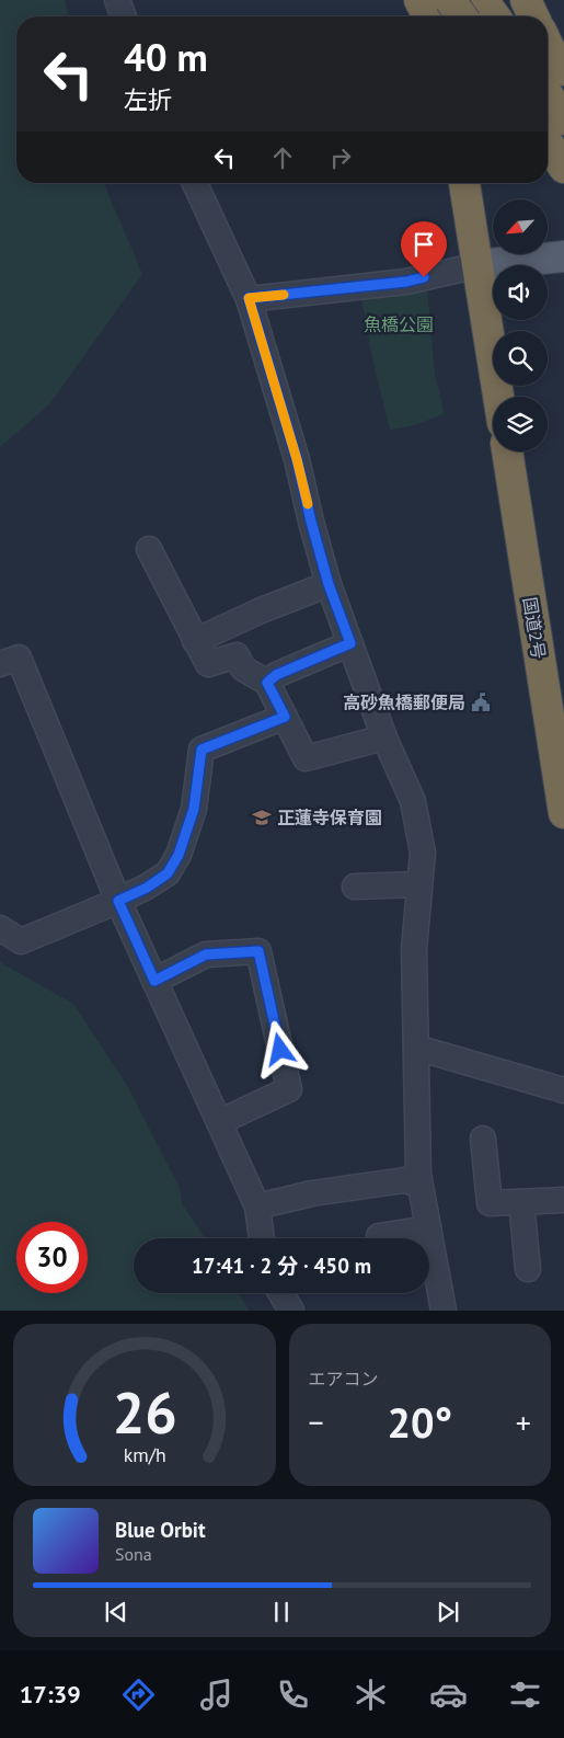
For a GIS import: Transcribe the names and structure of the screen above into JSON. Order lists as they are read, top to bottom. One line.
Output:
{"streets":{"highway":["国道2号"]},"parks":["魚橋公園"],"places":{"public building":["高砂魚橋郵便局"],"school or university":["正蓮寺保育園"]},"north":"bottom left","page":{"turn":["40 m","左折"],"limit":"30","trip":"17:41 · 2 分 · 450 m","tile":"エアコン","heat":["−","20°","+"],"song":["Blue Orbit","Sona"],"tabs":"17:39","gauge":["26","km/h"]}}
